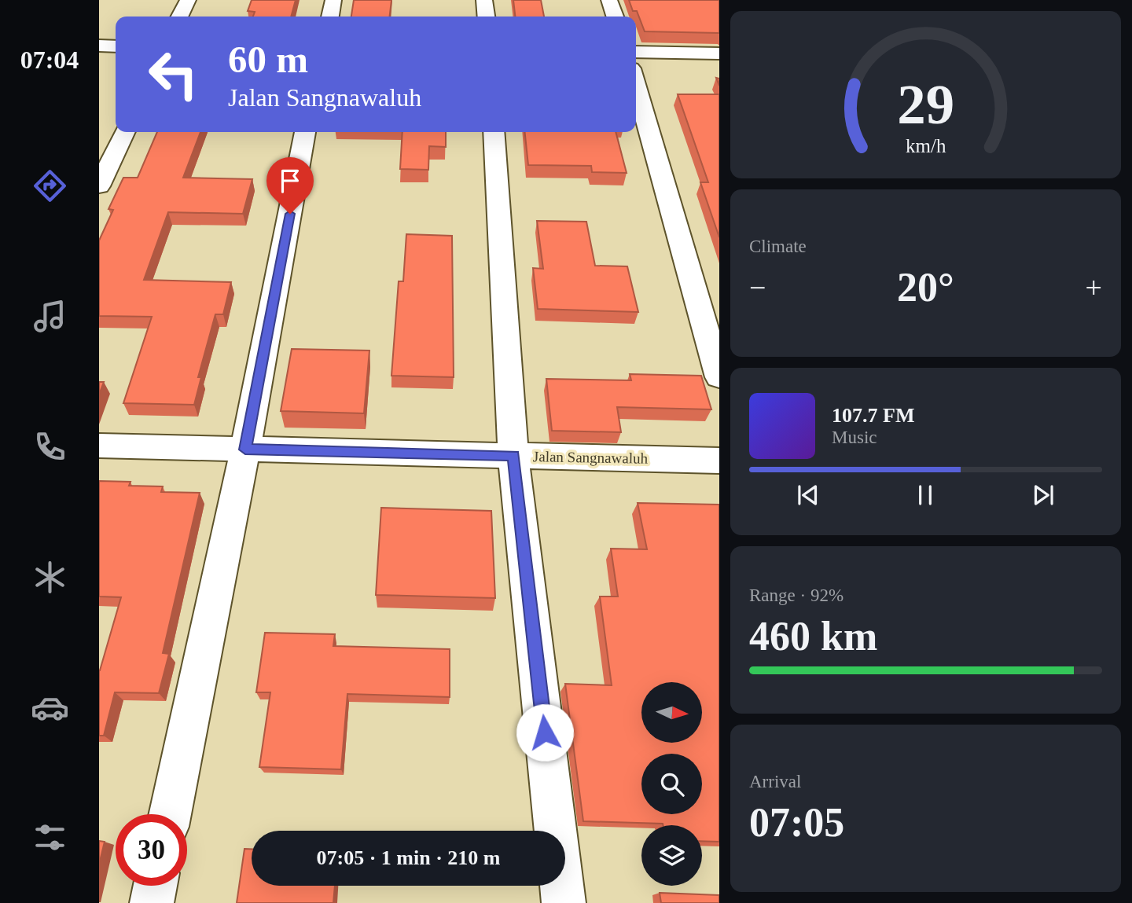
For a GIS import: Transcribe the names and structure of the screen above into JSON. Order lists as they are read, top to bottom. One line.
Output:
{"streets":{"street":["Jalan Sangnawaluh"]},"north":"right","page":{"tabs":"07:04","turn":["60 m","Jalan Sangnawaluh"],"tile":["Climate",["Range · 92%","460 km"],["Arrival","07:05"]],"heat":["−","20°","+"],"song":["107.7 FM","Music"],"limit":"30","trip":"07:05 · 1 min · 210 m","gauge":["29","km/h"]}}
